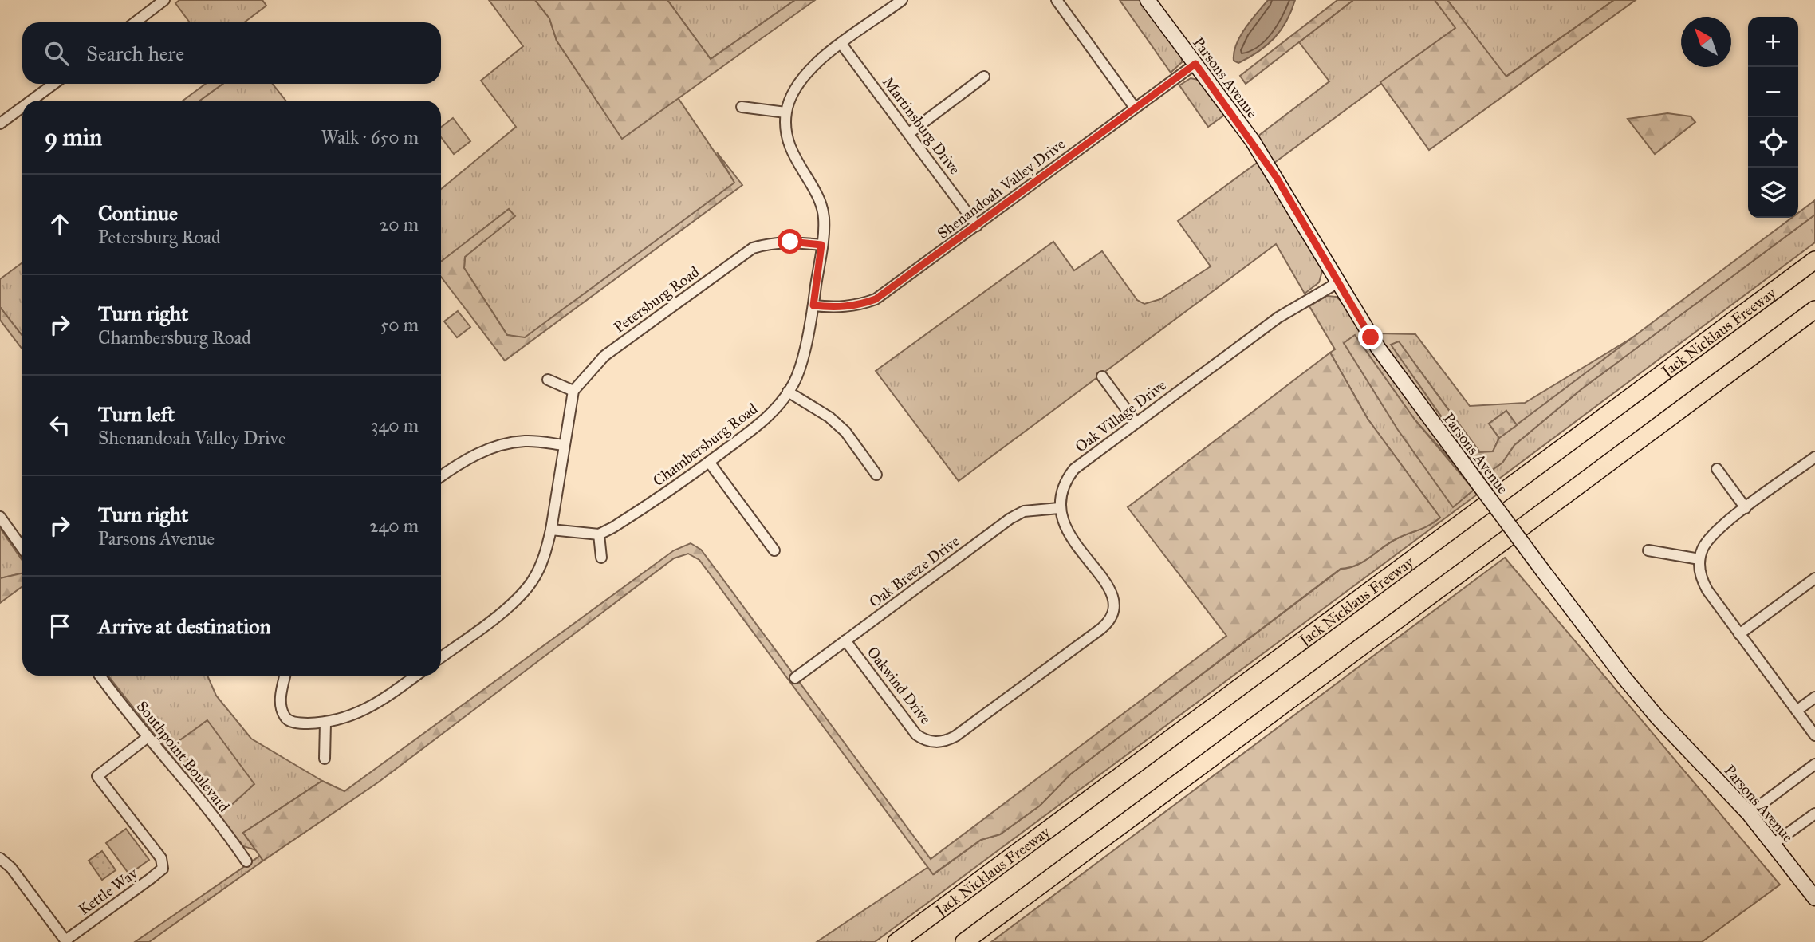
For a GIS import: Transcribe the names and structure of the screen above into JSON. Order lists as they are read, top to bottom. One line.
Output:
{"streets":{"highway":["Jack Nicklaus Freeway"],"street":["Parsons Avenue","Martinsburg Drive","Shenandoah Valley Drive","Petersburg Road","Oak Village Drive","Chambersburg Road","Oak Breeze Drive","Oakwind Drive","Southpoint Boulevard","Kettle Way"]},"crossings":[["Parsons Avenue","Shenandoah Valley Drive"],["Parsons Avenue","Oak Village Drive"],["Martinsburg Drive","Shenandoah Valley Drive"],["Shenandoah Valley Drive","Chambersburg Road"],["Petersburg Road","Chambersburg Road"],["Oak Village Drive","Oak Breeze Drive"],["Oak Village Drive","Oakwind Drive"],["Oak Breeze Drive","Oakwind Drive"],["Southpoint Boulevard","Kettle Way"]],"north":"top left","page":{"map_buttons":["+","−"],"search":"Search here","heading":["9 min","Walk · 650 m"],"list":[["Continue","Petersburg Road","20 m"],["Turn right","Chambersburg Road","50 m"],["Turn left","Shenandoah Valley Drive","340 m"],["Turn right","Parsons Avenue","240 m"],"Arrive at destination"]}}
